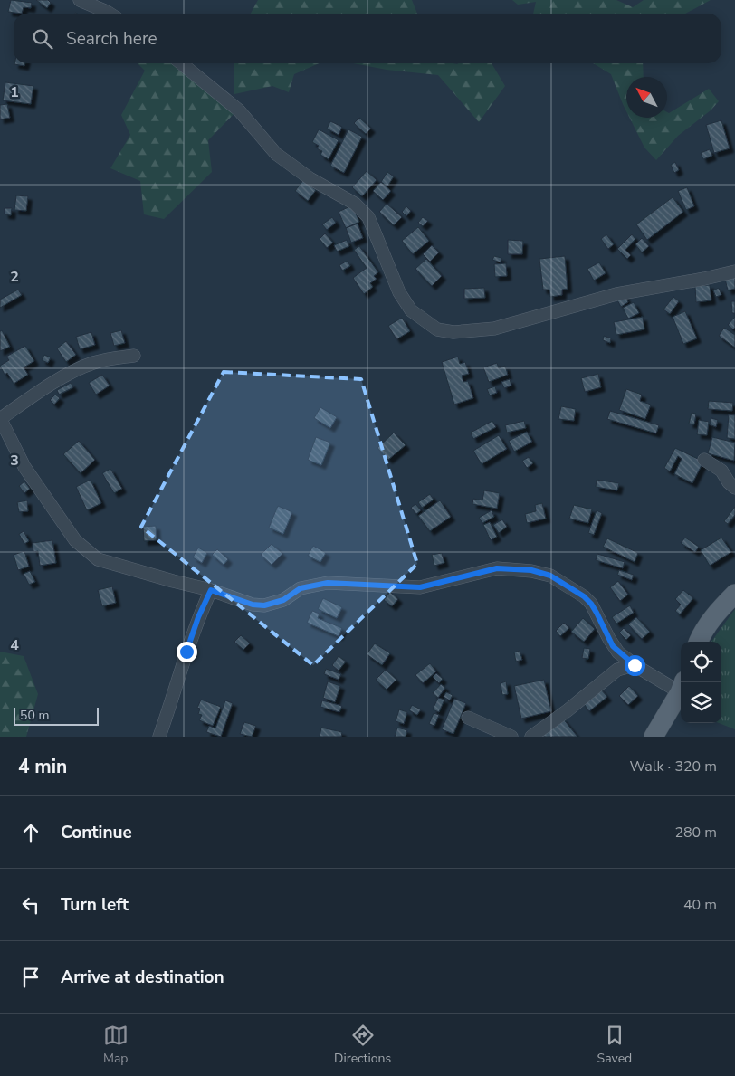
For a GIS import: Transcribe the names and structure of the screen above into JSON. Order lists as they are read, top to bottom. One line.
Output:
{"scale_bar":"50 m","north":"top left","page":{"search":"Search here","scale":"50 m","heading":["4 min","Walk · 320 m"],"list":[["Continue","280 m"],["Turn left","40 m"],"Arrive at destination"],"nav":["Map","Directions","Saved"]},"grid":{"rows":["1","2","3","4"]}}
